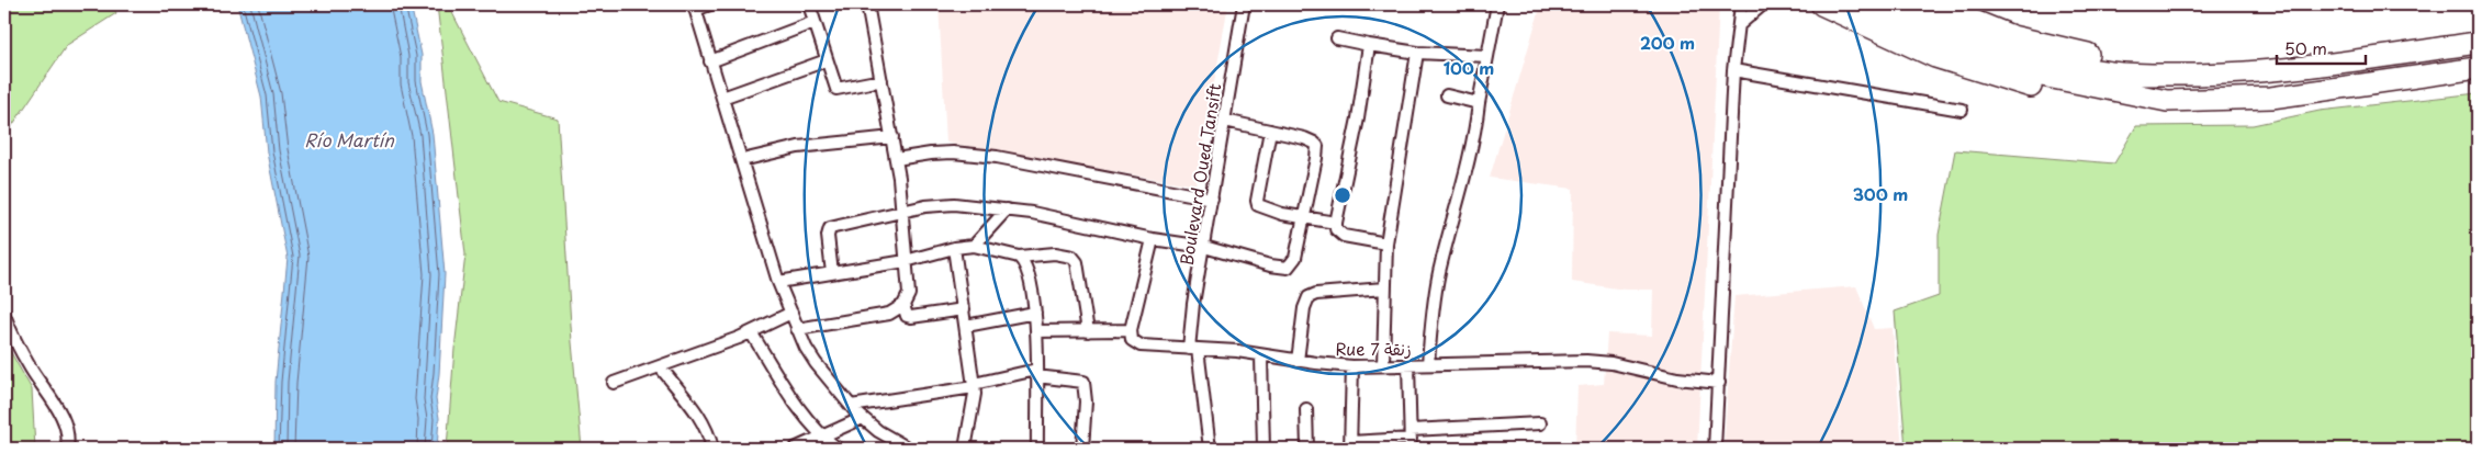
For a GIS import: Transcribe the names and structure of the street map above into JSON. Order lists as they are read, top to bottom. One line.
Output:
{"streets":{"street":["Boulevard Oued Tansift","Rue 7 زنقة"]},"crossings":[["Boulevard Oued Tansift","Rue 7 زنقة"]],"water":["Río Martín"],"scale_bar":"50 m","rings":["200 m","100 m","300 m"]}
